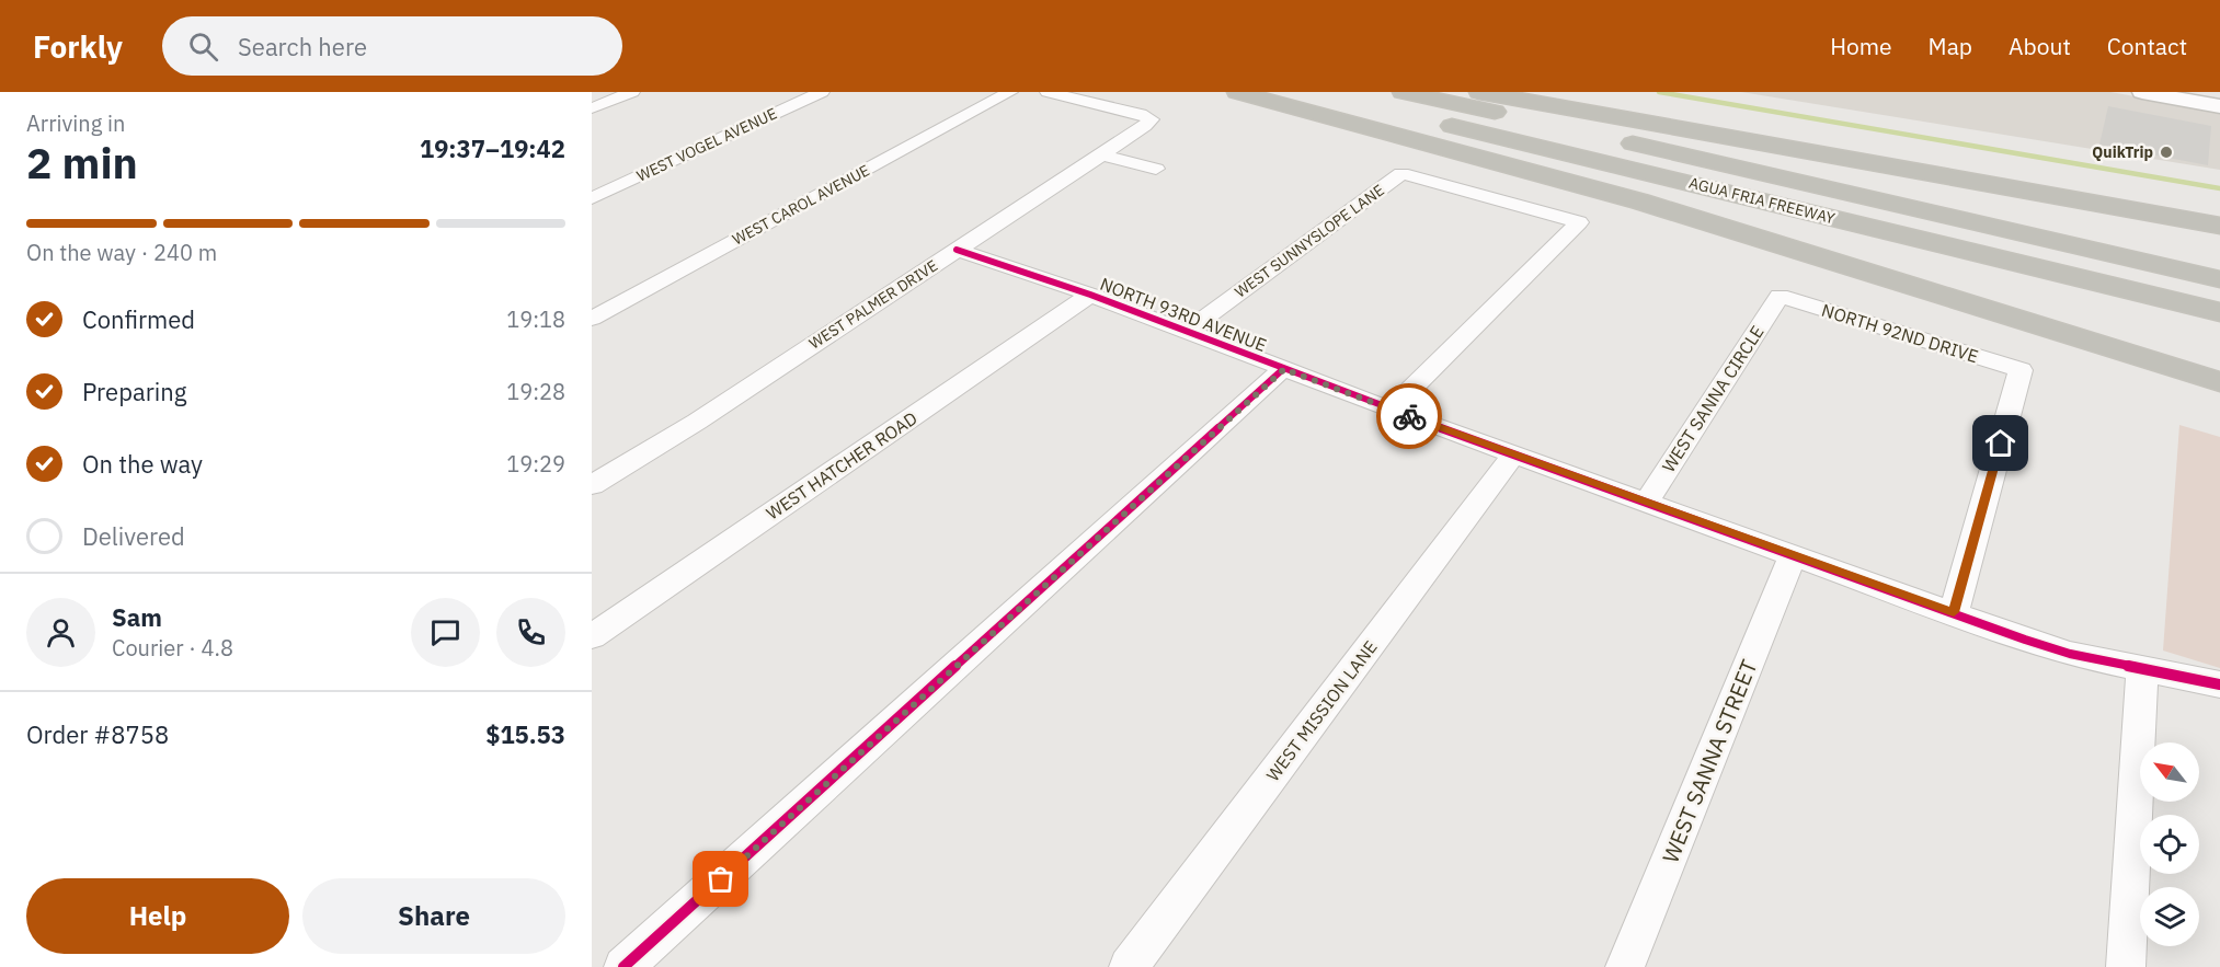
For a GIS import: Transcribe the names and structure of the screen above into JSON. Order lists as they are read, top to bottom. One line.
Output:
{"streets":{"highway":["AGUA FRIA FREEWAY"],"street":["WEST VOGEL AVENUE","WEST CAROL AVENUE","WEST SUNNYSLOPE LANE","WEST PALMER DRIVE","NORTH 93RD AVENUE","NORTH 92ND DRIVE","WEST SANNA CIRCLE","WEST HATCHER ROAD","WEST MISSION LANE","WEST SANNA STREET"]},"crossings":[["WEST SUNNYSLOPE LANE","NORTH 93RD AVENUE"],["WEST PALMER DRIVE","NORTH 93RD AVENUE"],["NORTH 93RD AVENUE","NORTH 92ND DRIVE"],["NORTH 93RD AVENUE","WEST SANNA CIRCLE"],["NORTH 93RD AVENUE","WEST HATCHER ROAD"],["NORTH 93RD AVENUE","WEST MISSION LANE"],["NORTH 93RD AVENUE","WEST SANNA STREET"],["NORTH 92ND DRIVE","WEST SANNA CIRCLE"]],"places":["QuikTrip"],"north":"top left","page":{"header":"Forkly","search":"Search here","nav":["Home","Map","About","Contact"],"heading":["2 min","Arriving in","19:37–19:42"],"panel":["Sam","Courier · 4.8","Order #8758","$15.53"],"bar":"On the way · 240 m","list":[["Confirmed","19:18"],["Preparing","19:28"],["On the way","19:29"],"Delivered"],"buttons":["Help","Share"]}}
